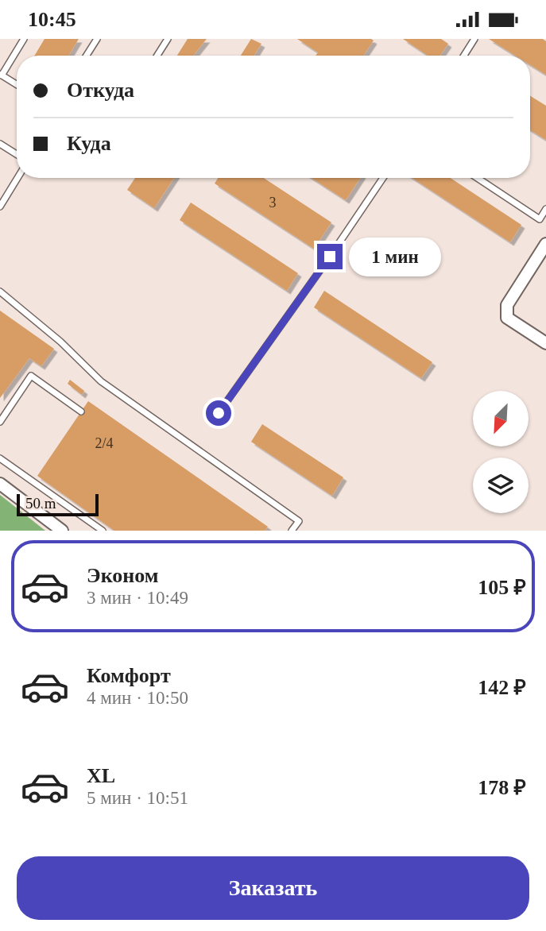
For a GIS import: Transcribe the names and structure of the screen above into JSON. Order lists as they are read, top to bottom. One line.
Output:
{"house_numbers":["3","2/4"],"scale_bar":"50 m","north":"bottom left","page":{"status":"10:45","banner":["Откуда","Куда"],"bubble":"1 мин","scale":"50 m","list":[{"name":"Эконом","note":"3 мин · 10:49","value":"105 ₽"},{"name":"Комфорт","note":"4 мин · 10:50","value":"142 ₽"},{"name":"XL","note":"5 мин · 10:51","value":"178 ₽"}],"buttons":"Заказать"}}
